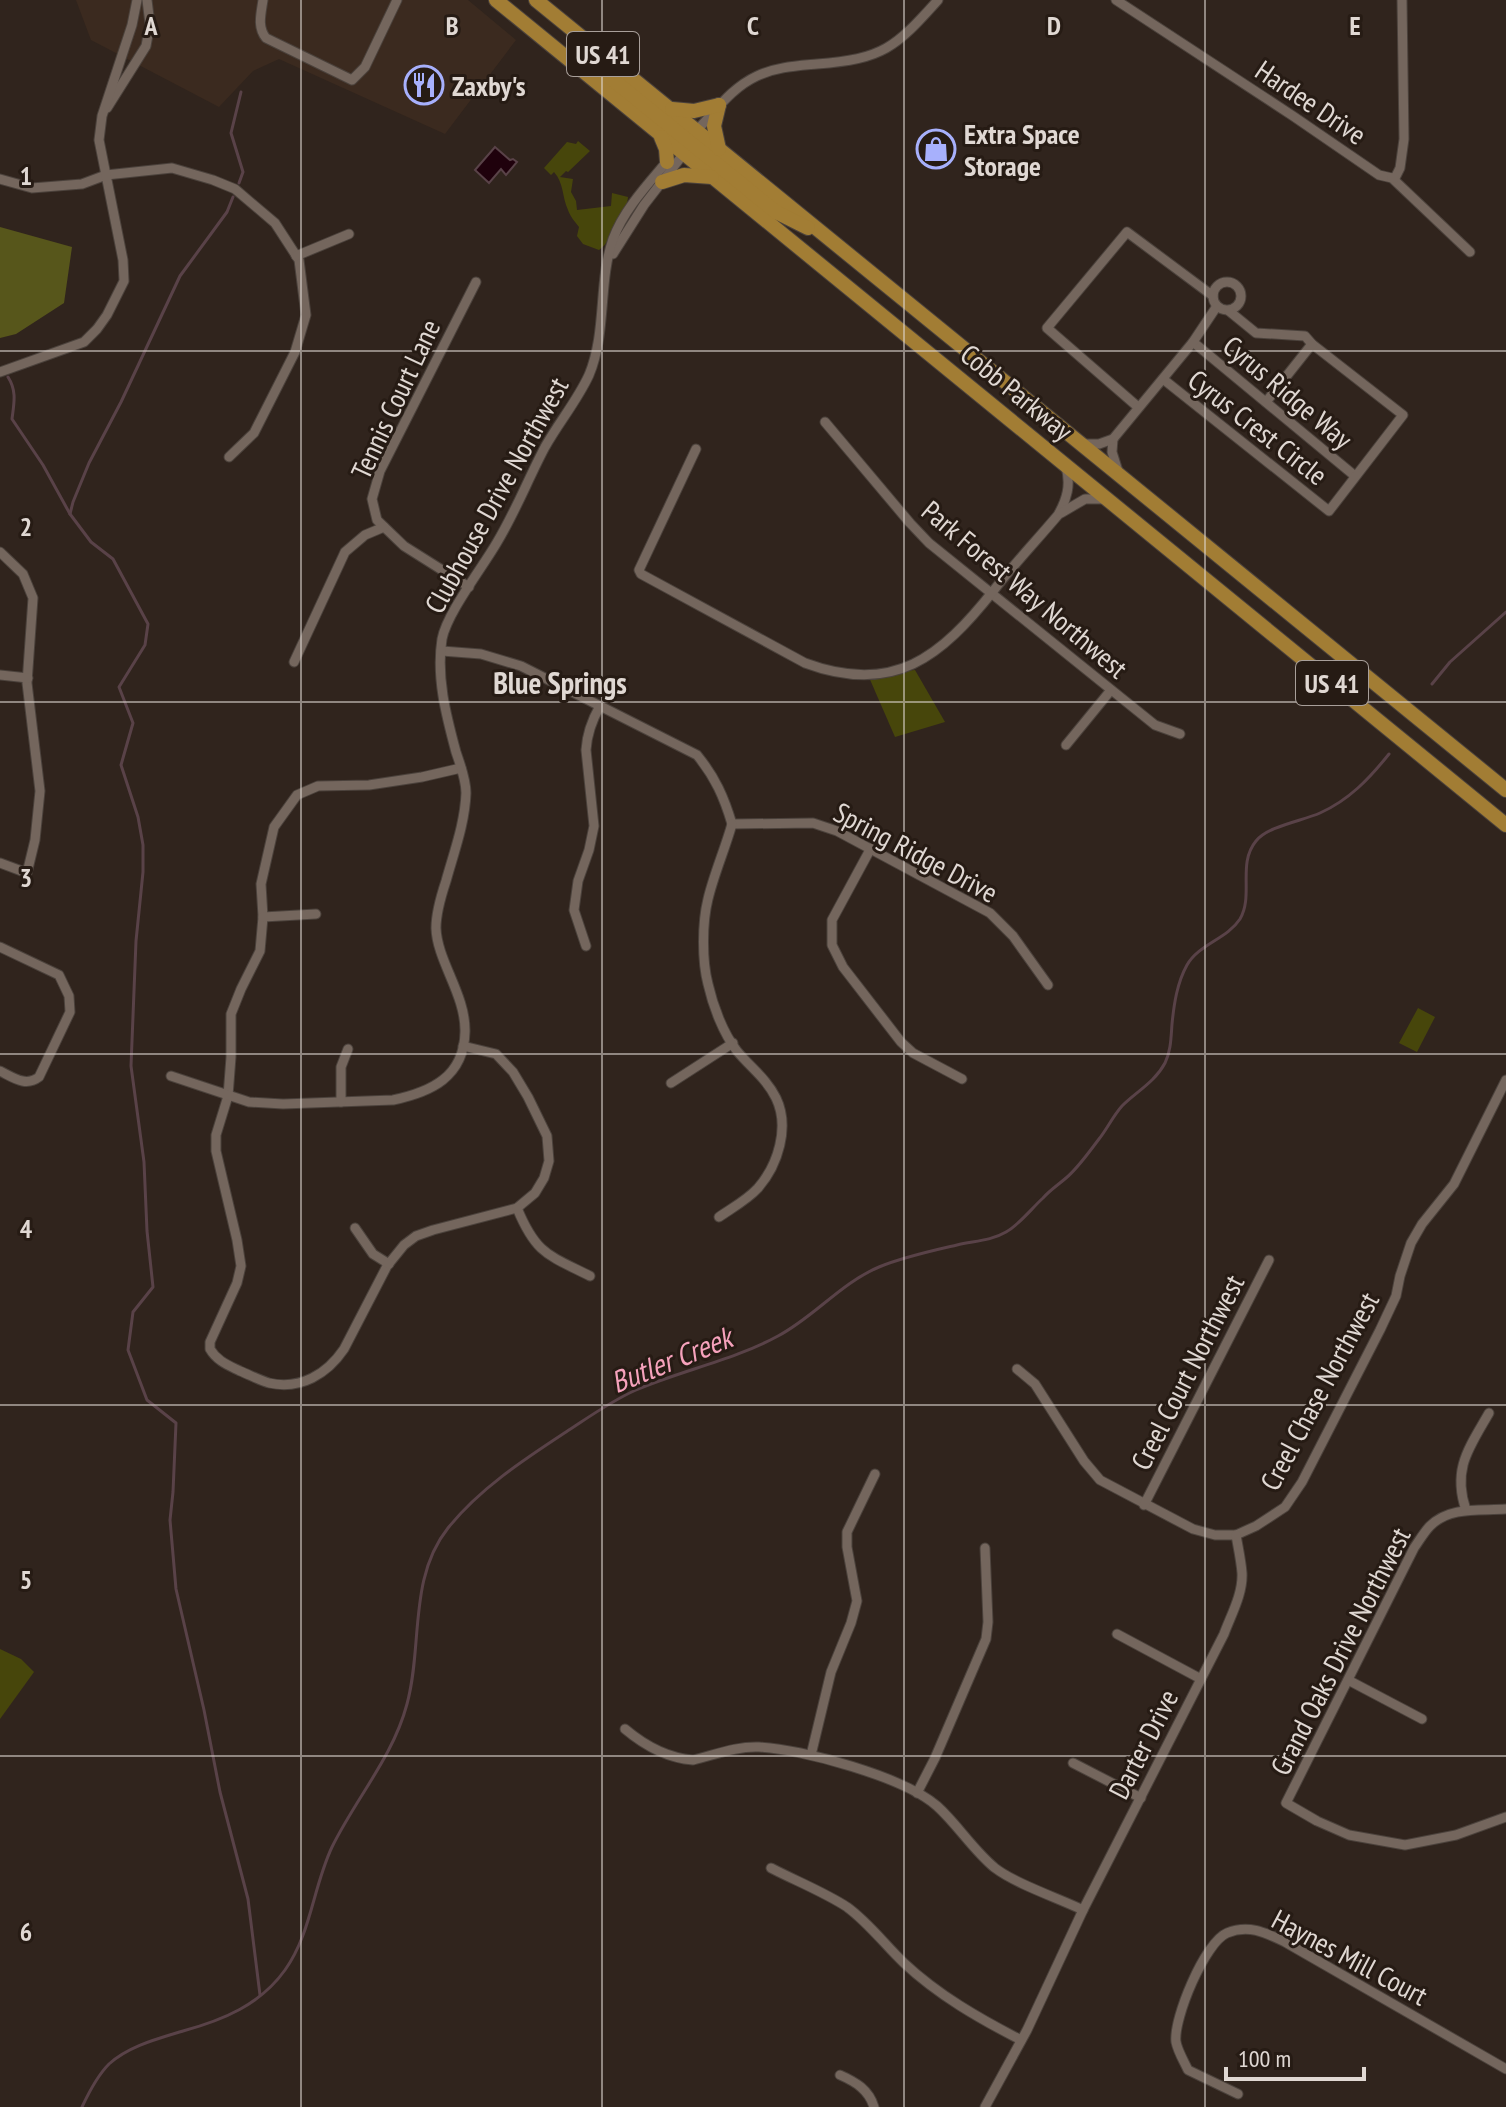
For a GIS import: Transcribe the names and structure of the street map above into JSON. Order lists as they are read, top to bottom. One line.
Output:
{"streets":{"main road":["US 41","Cobb Parkway"],"street":["Hardee Drive","Cyrus Ridge Way","Tennis Court Lane","Cyrus Crest Circle","Clubhouse Drive Northwest","Park Forest Way Northwest","Spring Ridge Drive","Creel Court Northwest","Creel Chase Northwest","Grand Oaks Drive Northwest","Darter Drive","Haynes Mill Court"]},"crossings":[["Cobb Parkway","Clubhouse Drive Northwest"],["Cyrus Ridge Way","Cyrus Crest Circle"],["Creel Chase Northwest","Darter Drive"]],"districts":["Blue Springs"],"water":["Butler Creek"],"places":{"restaurant":["Zaxby's"],"shop":["Extra Space Storage"]},"scale_bar":"100 m","grid":{"columns":["A","B","C","D","E"],"rows":["1","2","3","4","5","6"]}}
